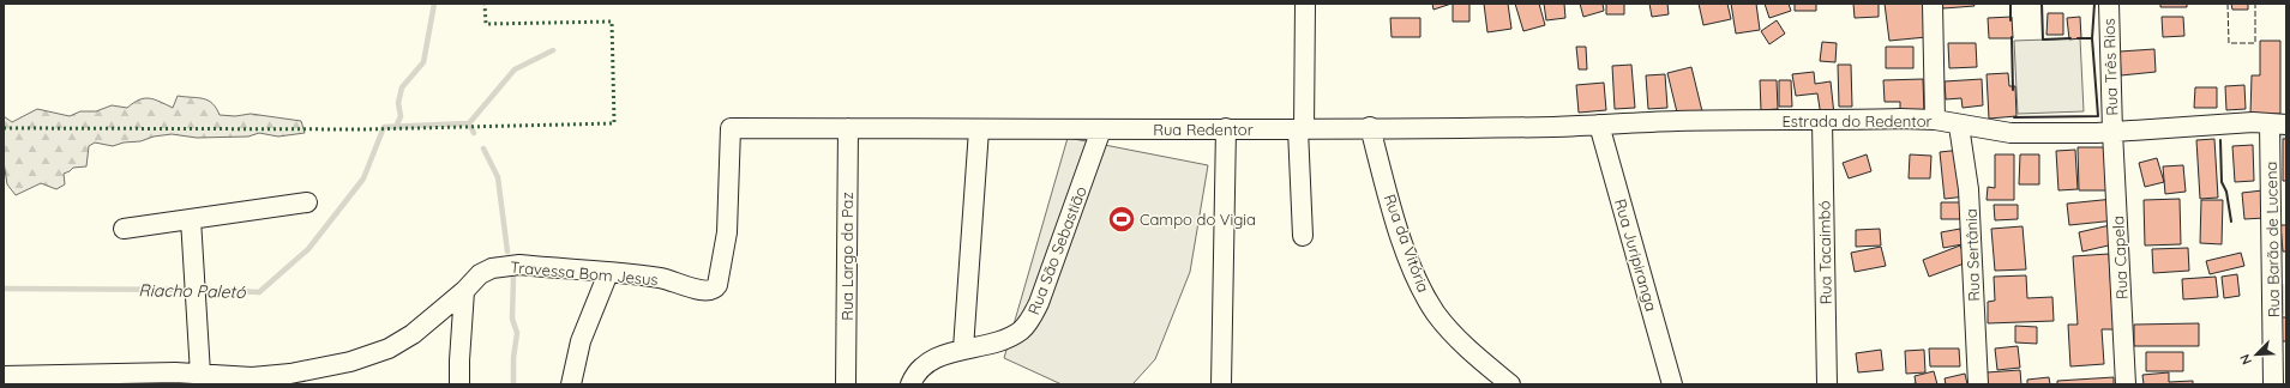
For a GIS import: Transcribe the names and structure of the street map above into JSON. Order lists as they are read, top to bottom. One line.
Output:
{"streets":{"street":["Rua Três Rios","Estrada do Redentor","Rua Redentor","Rua Barão de Lucena","Rua da Vitória","Rua São Sebastião","Rua Tacaimbó","Rua Juripiranga","Rua Sertânia","Rua Largo da Paz","Rua Capela","Travessa Bom Jesus"]},"crossings":[["Rua Três Rios","Estrada do Redentor"],["Rua Três Rios","Rua Capela"],["Estrada do Redentor","Rua Redentor"],["Estrada do Redentor","Rua Barão de Lucena"],["Estrada do Redentor","Rua Tacaimbó"],["Estrada do Redentor","Rua Juripiranga"],["Estrada do Redentor","Rua Sertânia"],["Estrada do Redentor","Rua Capela"],["Rua Redentor","Rua da Vitória"],["Rua Redentor","Rua São Sebastião"],["Rua Redentor","Rua Juripiranga"],["Rua Redentor","Rua Largo da Paz"],["Rua Redentor","Travessa Bom Jesus"]],"water":["Riacho Paletó"],"places":{"sports":["Campo do Vigia"]},"north":"bottom left"}
